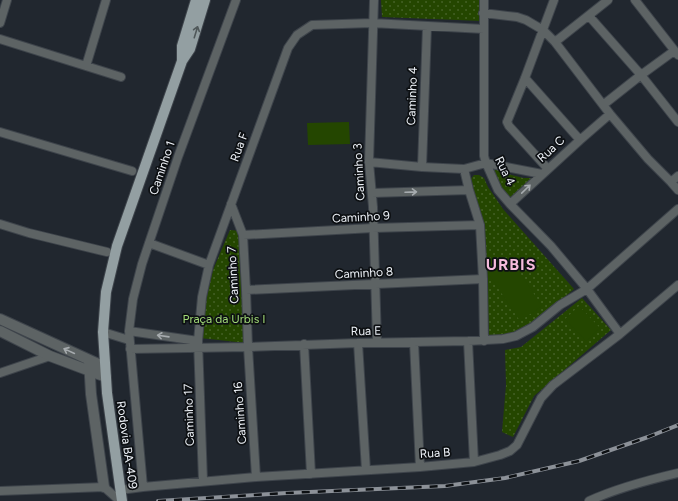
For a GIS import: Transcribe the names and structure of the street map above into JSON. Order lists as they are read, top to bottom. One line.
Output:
{"streets":{"main road":["Rodovia BA-409"],"street":["Caminho 4","Rua F","Rua C","Caminho 1","Rua 4","Caminho 3","Caminho 9","Caminho 8","Caminho 7","Rua E","Caminho 16","Caminho 17","Rua B"]},"crossings":[["Caminho 4","Rua F"],["Rua F","Rua 4"],["Rua F","Caminho 3"],["Rua F","Caminho 7"],["Rua F","Rua E"],["Rua F","Caminho 17"],["Rua C","Rua 4"],["Caminho 1","Rua E"],["Caminho 1","Rua B"],["Rua 4","Rua E"],["Rua 4","Rua B"],["Caminho 3","Caminho 9"],["Caminho 3","Caminho 8"],["Caminho 3","Rua E"],["Caminho 9","Caminho 7"],["Caminho 8","Caminho 7"],["Caminho 7","Rua E"],["Caminho 7","Caminho 16"],["Rua E","Caminho 16"],["Rua E","Caminho 17"],["Caminho 16","Rua B"],["Caminho 17","Rua B"],["Rodovia BA-409","Rua B"]],"one_way":["Rua C"],"districts":["URBIS"],"parks":["Praça da Urbis I"]}
